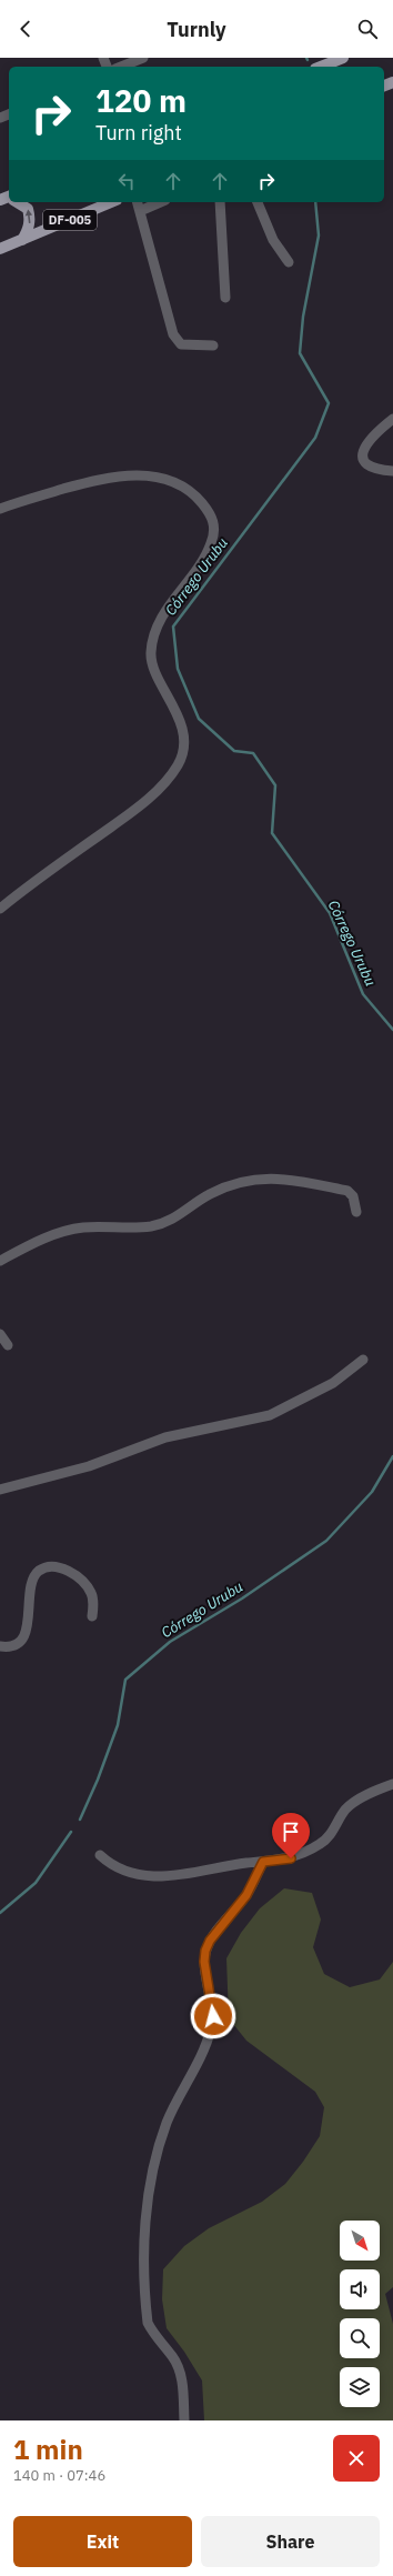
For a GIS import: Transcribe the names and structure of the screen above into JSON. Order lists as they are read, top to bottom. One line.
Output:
{"streets":{"main road":["DF-005"]},"water":["Córrego Urubu"],"north":"bottom right","page":{"header":"Turnly","turn":["120 m","Turn right"],"heading":["1 min","140 m · 07:46"],"buttons":["Exit","Share"]}}
